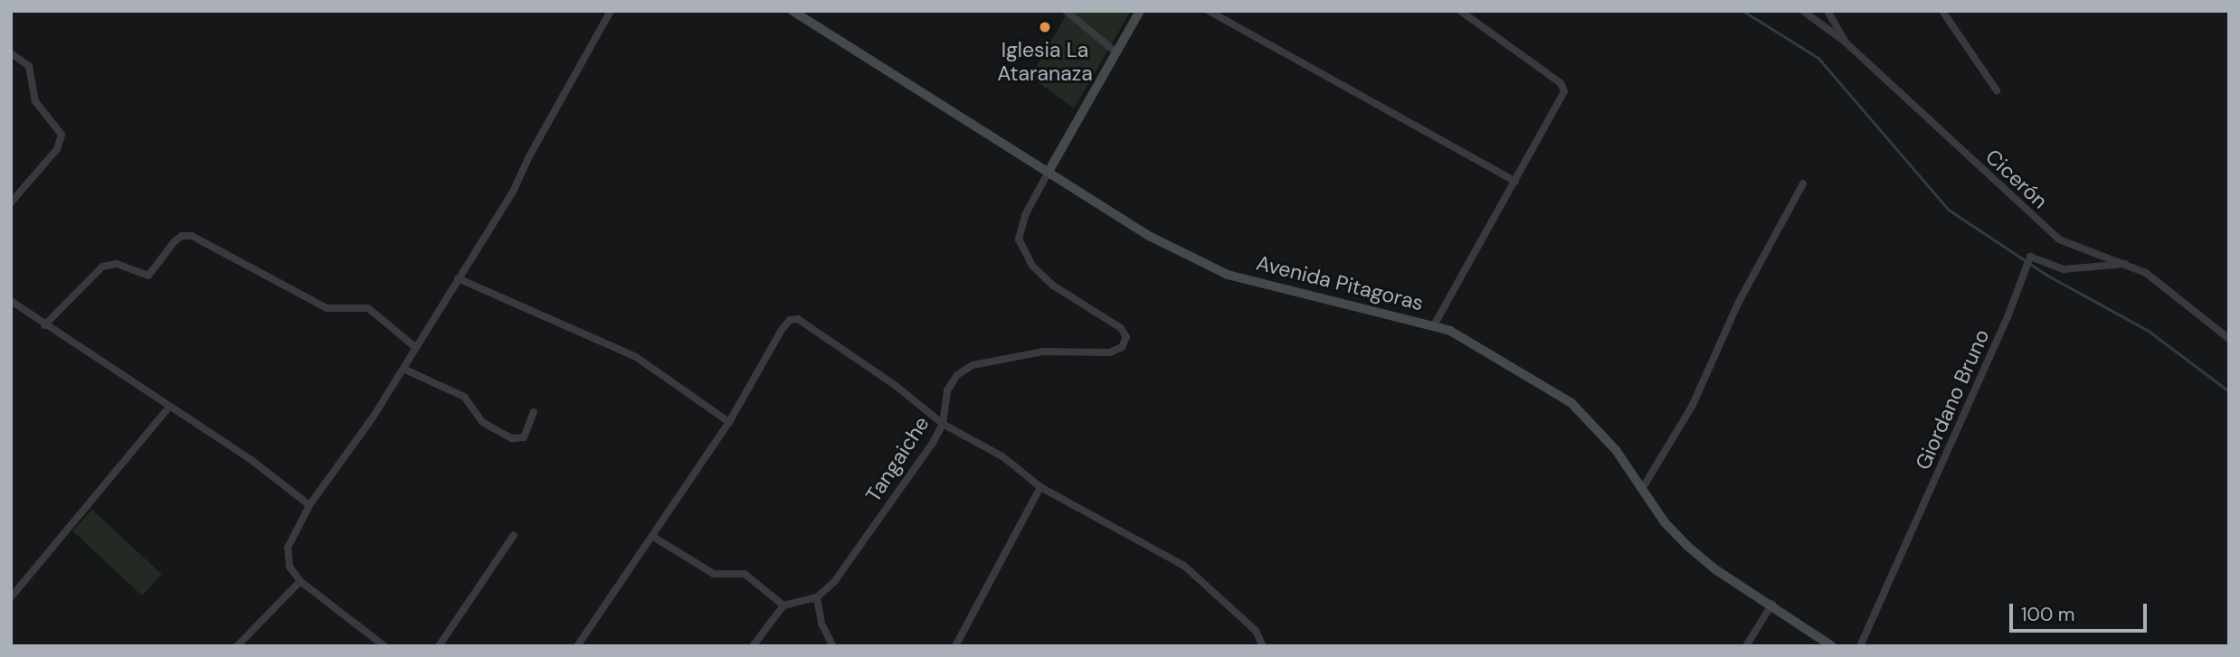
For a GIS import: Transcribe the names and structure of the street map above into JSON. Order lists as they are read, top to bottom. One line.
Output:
{"streets":{"main road":["Avenida Pitagoras"],"street":["Cicerón","Giordano Bruno","Tangaiche"]},"crossings":[["Cicerón","Giordano Bruno"],["Avenida Pitagoras","Tangaiche"]],"places":["Iglesia La Ataranaza"],"scale_bar":"100 m"}
